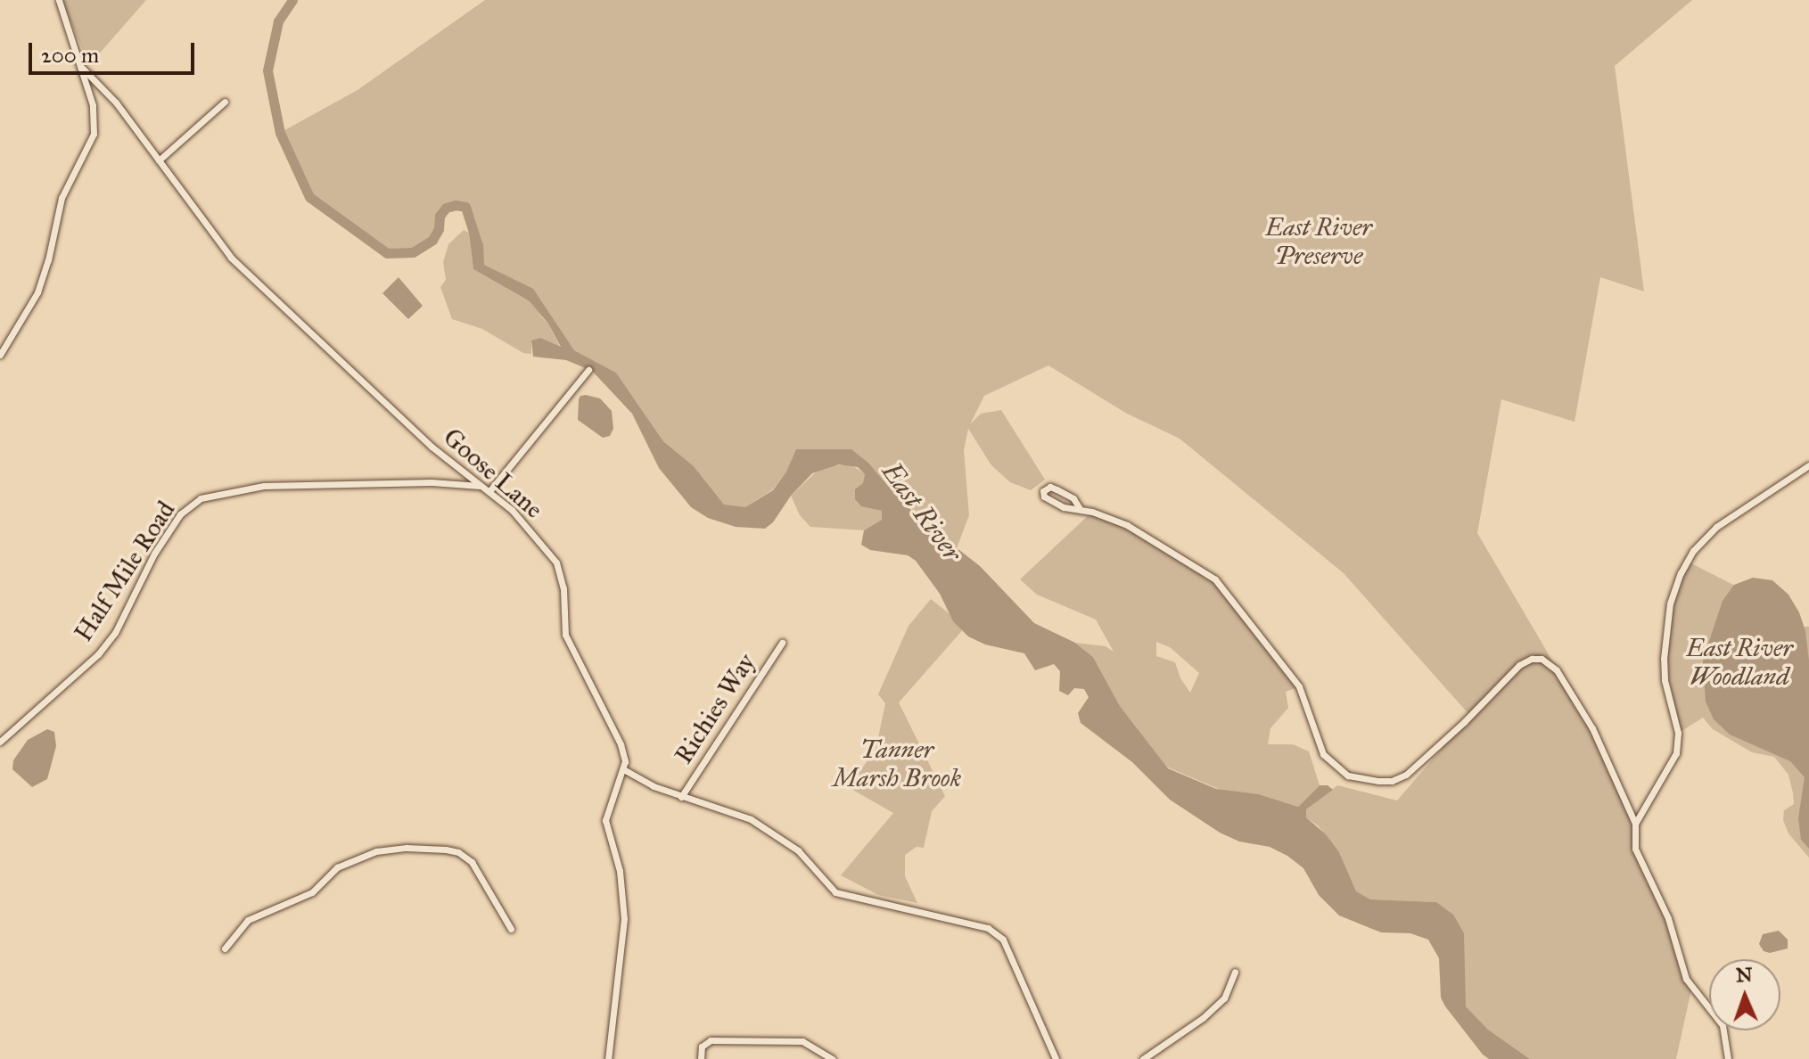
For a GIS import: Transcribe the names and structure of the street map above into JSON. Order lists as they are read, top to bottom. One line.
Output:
{"streets":{"street":["Goose Lane","Half Mile Road","Richies Way"]},"crossings":[["Goose Lane","Half Mile Road"]],"water":["East River"],"parks":["East River Preserve","East River Woodland","Tanner Marsh Brook"],"scale_bar":"200 m","north":"top"}
